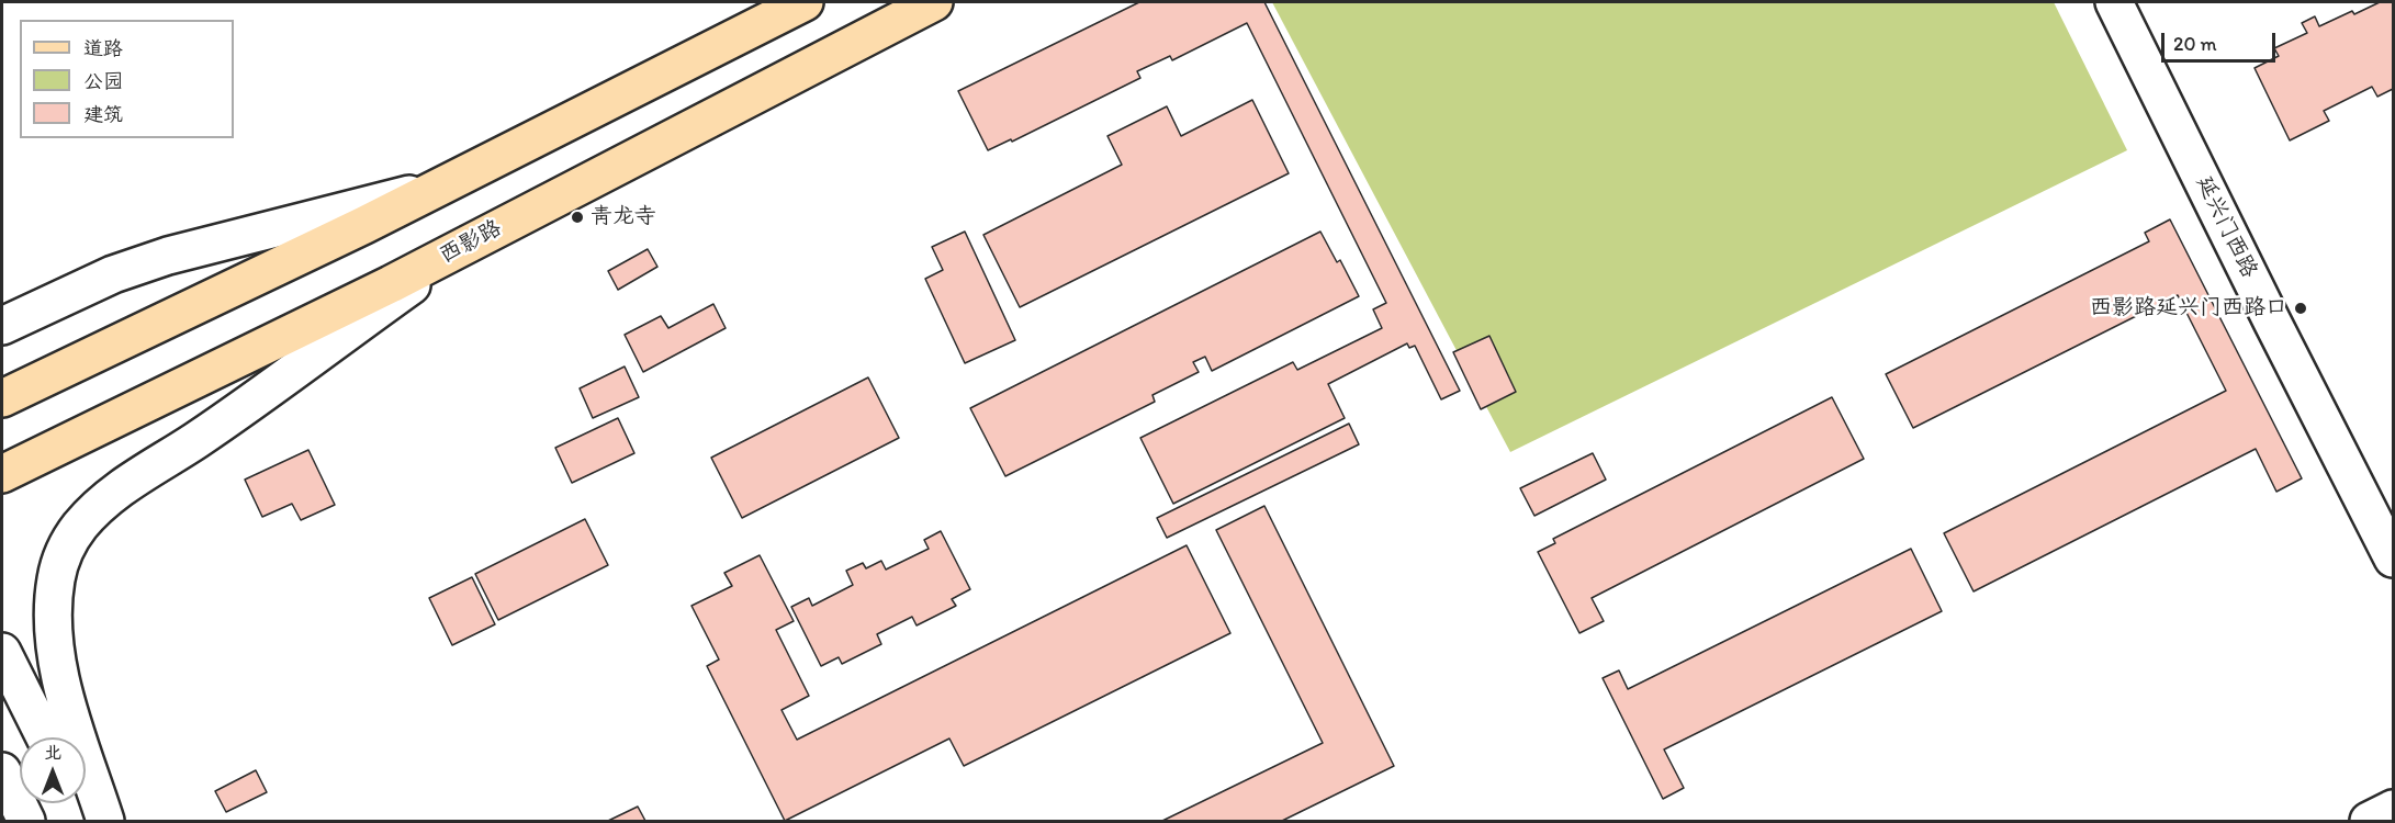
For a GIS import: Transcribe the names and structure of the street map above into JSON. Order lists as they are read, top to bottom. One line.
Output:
{"streets":{"main road":["延兴门西路","西影路"]},"places":["青龙寺","西影路延兴门西路口"],"legend":["道路","公园","建筑"],"scale_bar":"20 m","north":"top"}
